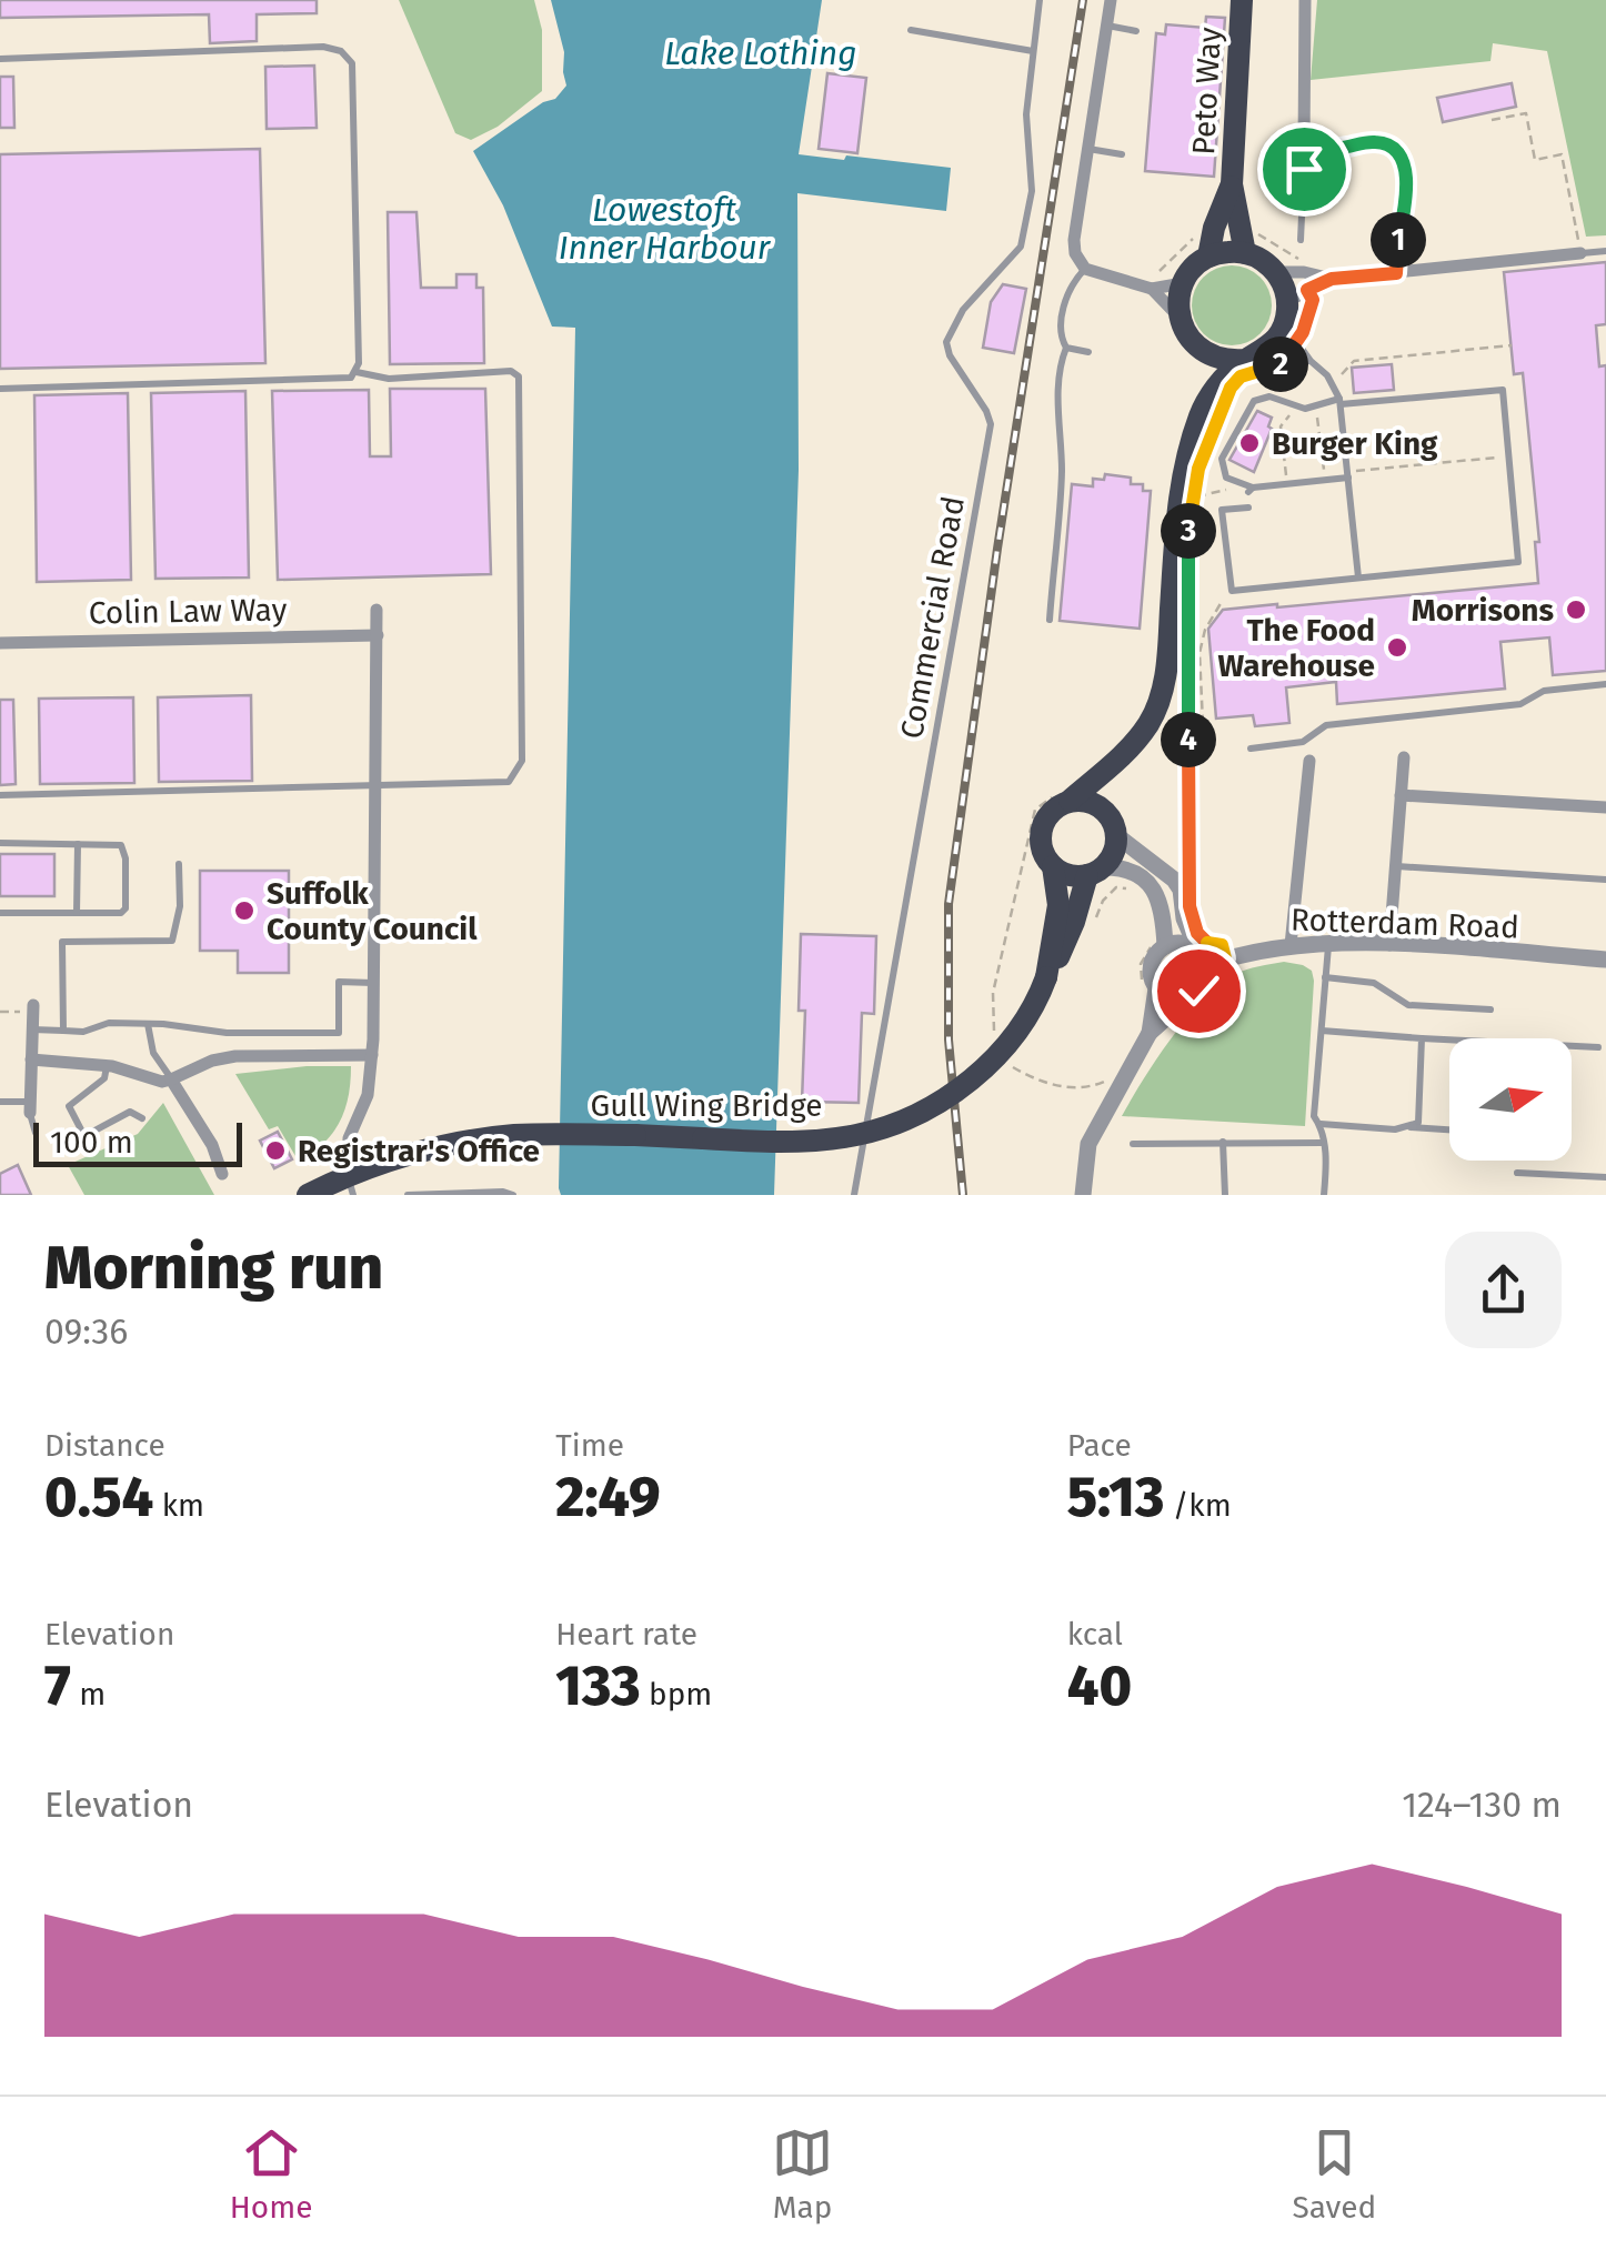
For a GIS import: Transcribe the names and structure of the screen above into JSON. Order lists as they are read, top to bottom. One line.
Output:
{"streets":{"highway":["Peto Way","Gull Wing Bridge"],"street":["Colin Law Way","Rotterdam Road"],"lane":["Commercial Road"]},"water":["Lake Lothing","Lowestoft Inner Harbour"],"places":["Burger King","Morrisons","The Food Warehouse","Suffolk County Council","Registrar's Office"],"scale_bar":"100 m","north":"right","page":{"pins":["1","2","3","4"],"scale":"100 m","heading":["Morning run","09:36"],"stats":[["Distance","0.54 km"],["Time","2:49"],["Pace","5:13 /km"],["Elevation","7 m"],["Heart rate","133 bpm"],["kcal","40"]],"chart":["Elevation","124–130 m"],"tabs":["Home","Map","Saved"]}}
